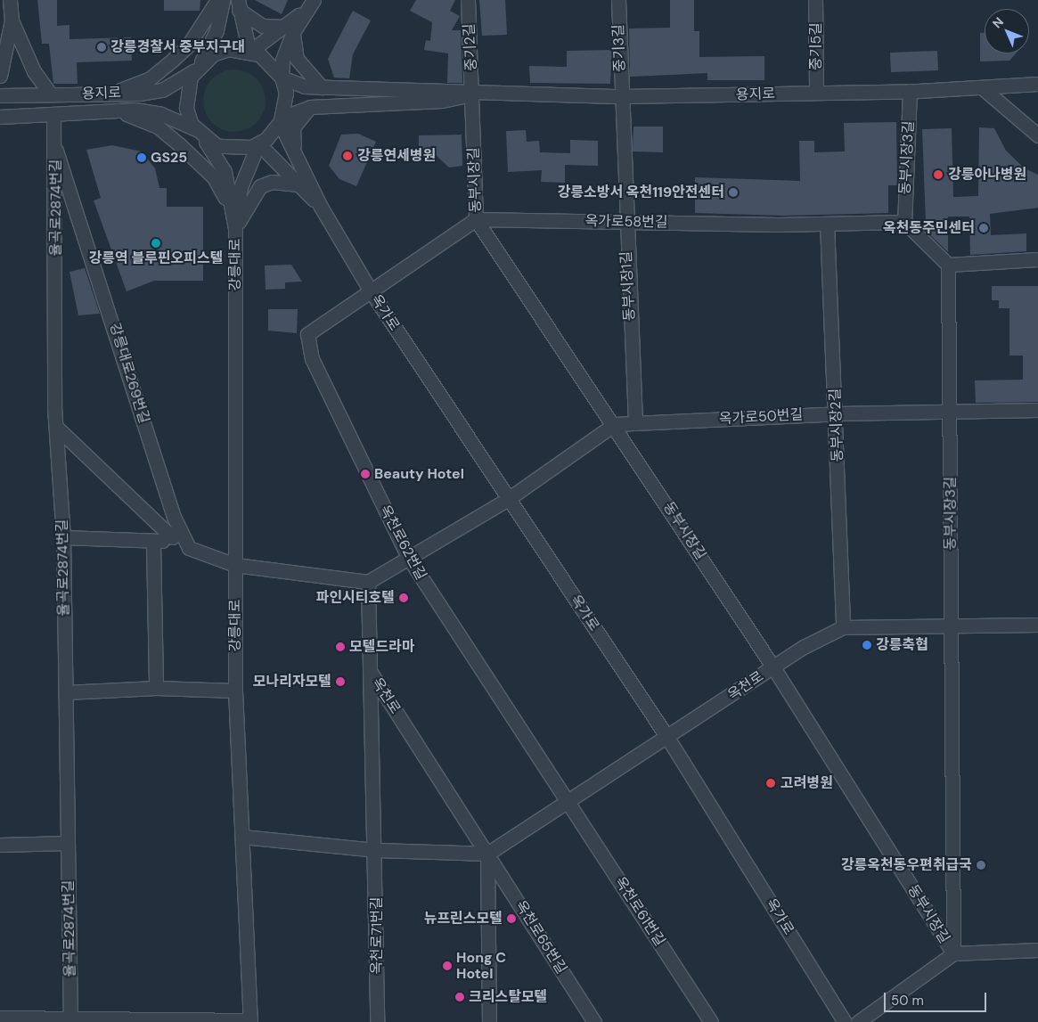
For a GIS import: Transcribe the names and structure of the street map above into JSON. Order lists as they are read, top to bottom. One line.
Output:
{"streets":{"street":["중기5길","중기2길","중기3길","용지로","동부시장3길","동부시장길","율곡로2874번길","옥가로58번길","강릉대로","동부시장1길","옥가로","강릉대로269번길","옥가로50번길","동부시장2길","옥천로62번길","옥천로","옥천로61번길","옥천로71번길","옥천로65번길"]},"crossings":[["중기5길","용지로"],["중기2길","용지로"],["중기2길","동부시장길"],["중기3길","용지로"],["중기3길","동부시장1길"],["용지로","동부시장3길"],["용지로","동부시장길"],["용지로","율곡로2874번길"],["용지로","동부시장1길"],["동부시장3길","동부시장길"],["동부시장3길","옥가로58번길"],["동부시장3길","옥가로50번길"],["동부시장3길","옥천로"],["동부시장길","옥가로58번길"],["동부시장길","옥가로50번길"],["동부시장길","옥천로"],["율곡로2874번길","강릉대로269번길"],["옥가로58번길","동부시장1길"],["옥가로58번길","동부시장2길"],["동부시장1길","옥가로50번길"],["옥가로","옥천로62번길"],["옥가로","옥천로"],["옥가로50번길","동부시장2길"],["동부시장2길","옥천로"],["옥천로62번길","옥천로"],["옥천로62번길","옥천로61번길"],["옥천로","옥천로61번길"],["옥천로","옥천로71번길"],["옥천로","옥천로65번길"]],"places":["강릉경찰서 중부지구대","강릉연세병원","GS25","강릉아나병원","강릉소방서 옥천119안전센터","옥천동주민센터","강릉역 블루핀오피스텔","Beauty Hotel","파인시티호텔","강릉축협","모텔드라마","모나리자모텔","고려병원","강릉옥천동우편취급국","뉴프린스모텔","Hong C Hotel","크리스탈모텔"],"scale_bar":"50 m","north":"top left"}
